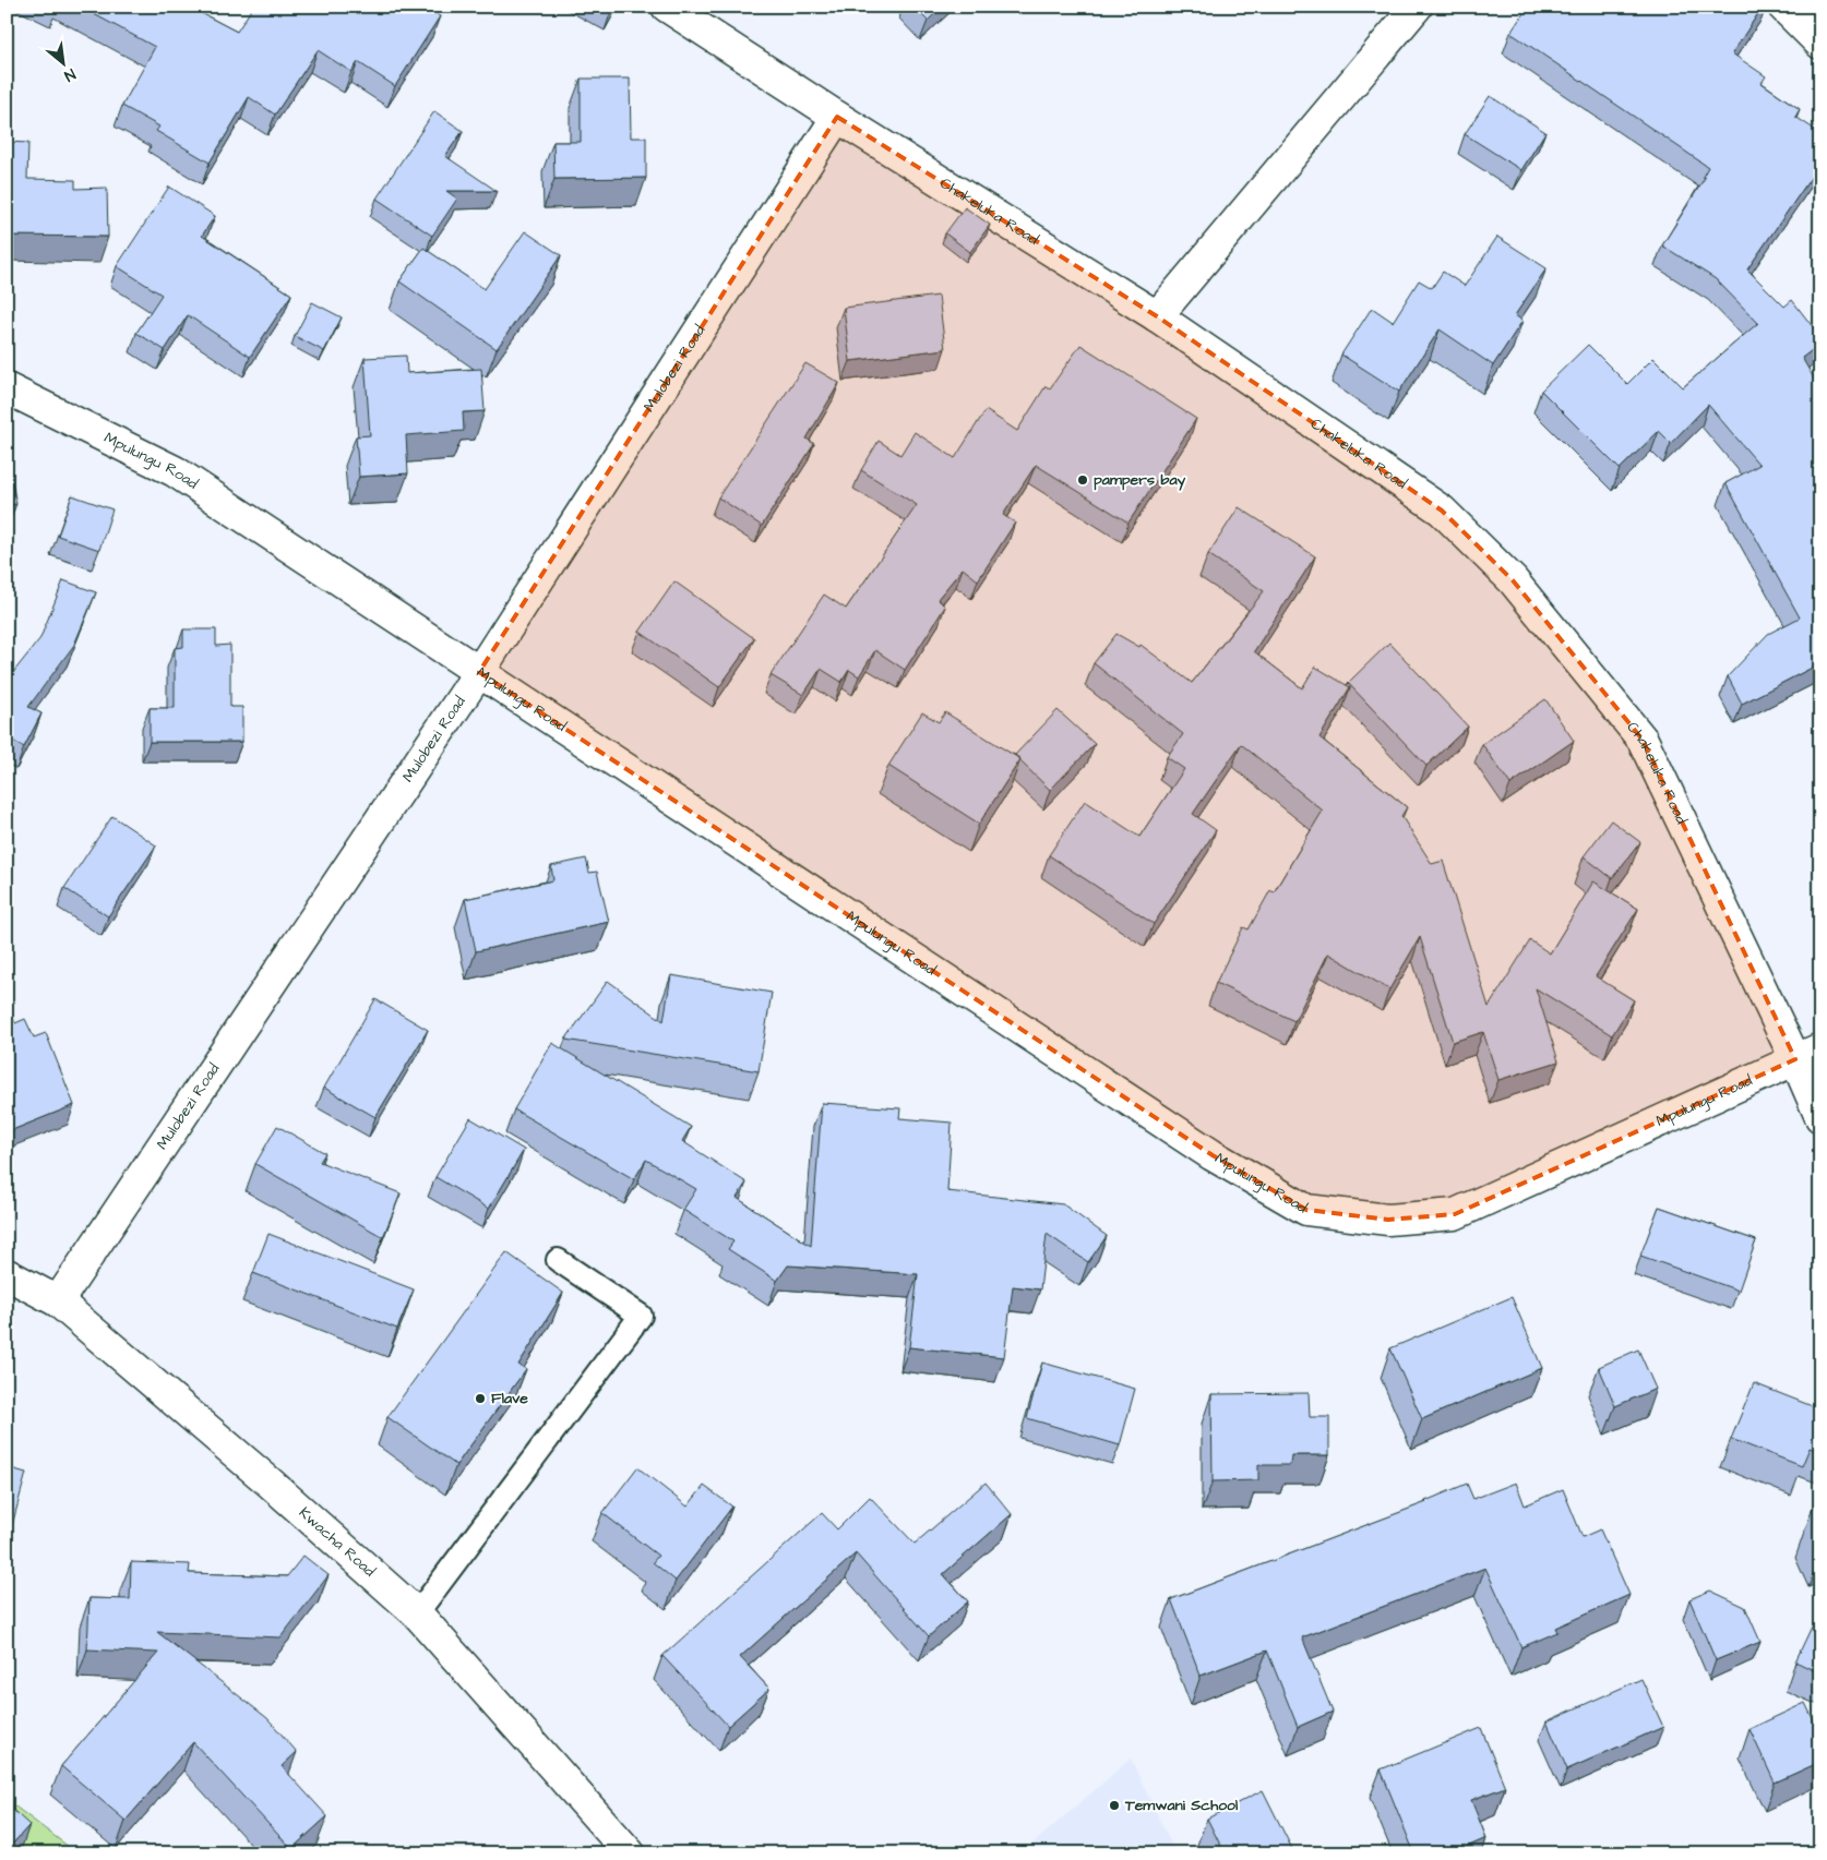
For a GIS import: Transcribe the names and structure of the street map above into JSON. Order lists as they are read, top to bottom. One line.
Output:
{"streets":{"street":["Chakeluka Road","Mulobezi Road","Mpulungu Road","Kwacha Road"]},"crossings":[["Chakeluka Road","Mulobezi Road"],["Chakeluka Road","Mpulungu Road"],["Mulobezi Road","Mpulungu Road"],["Mulobezi Road","Kwacha Road"]],"places":["pampers bay","Flave","Temwani School"],"north":"bottom right"}
